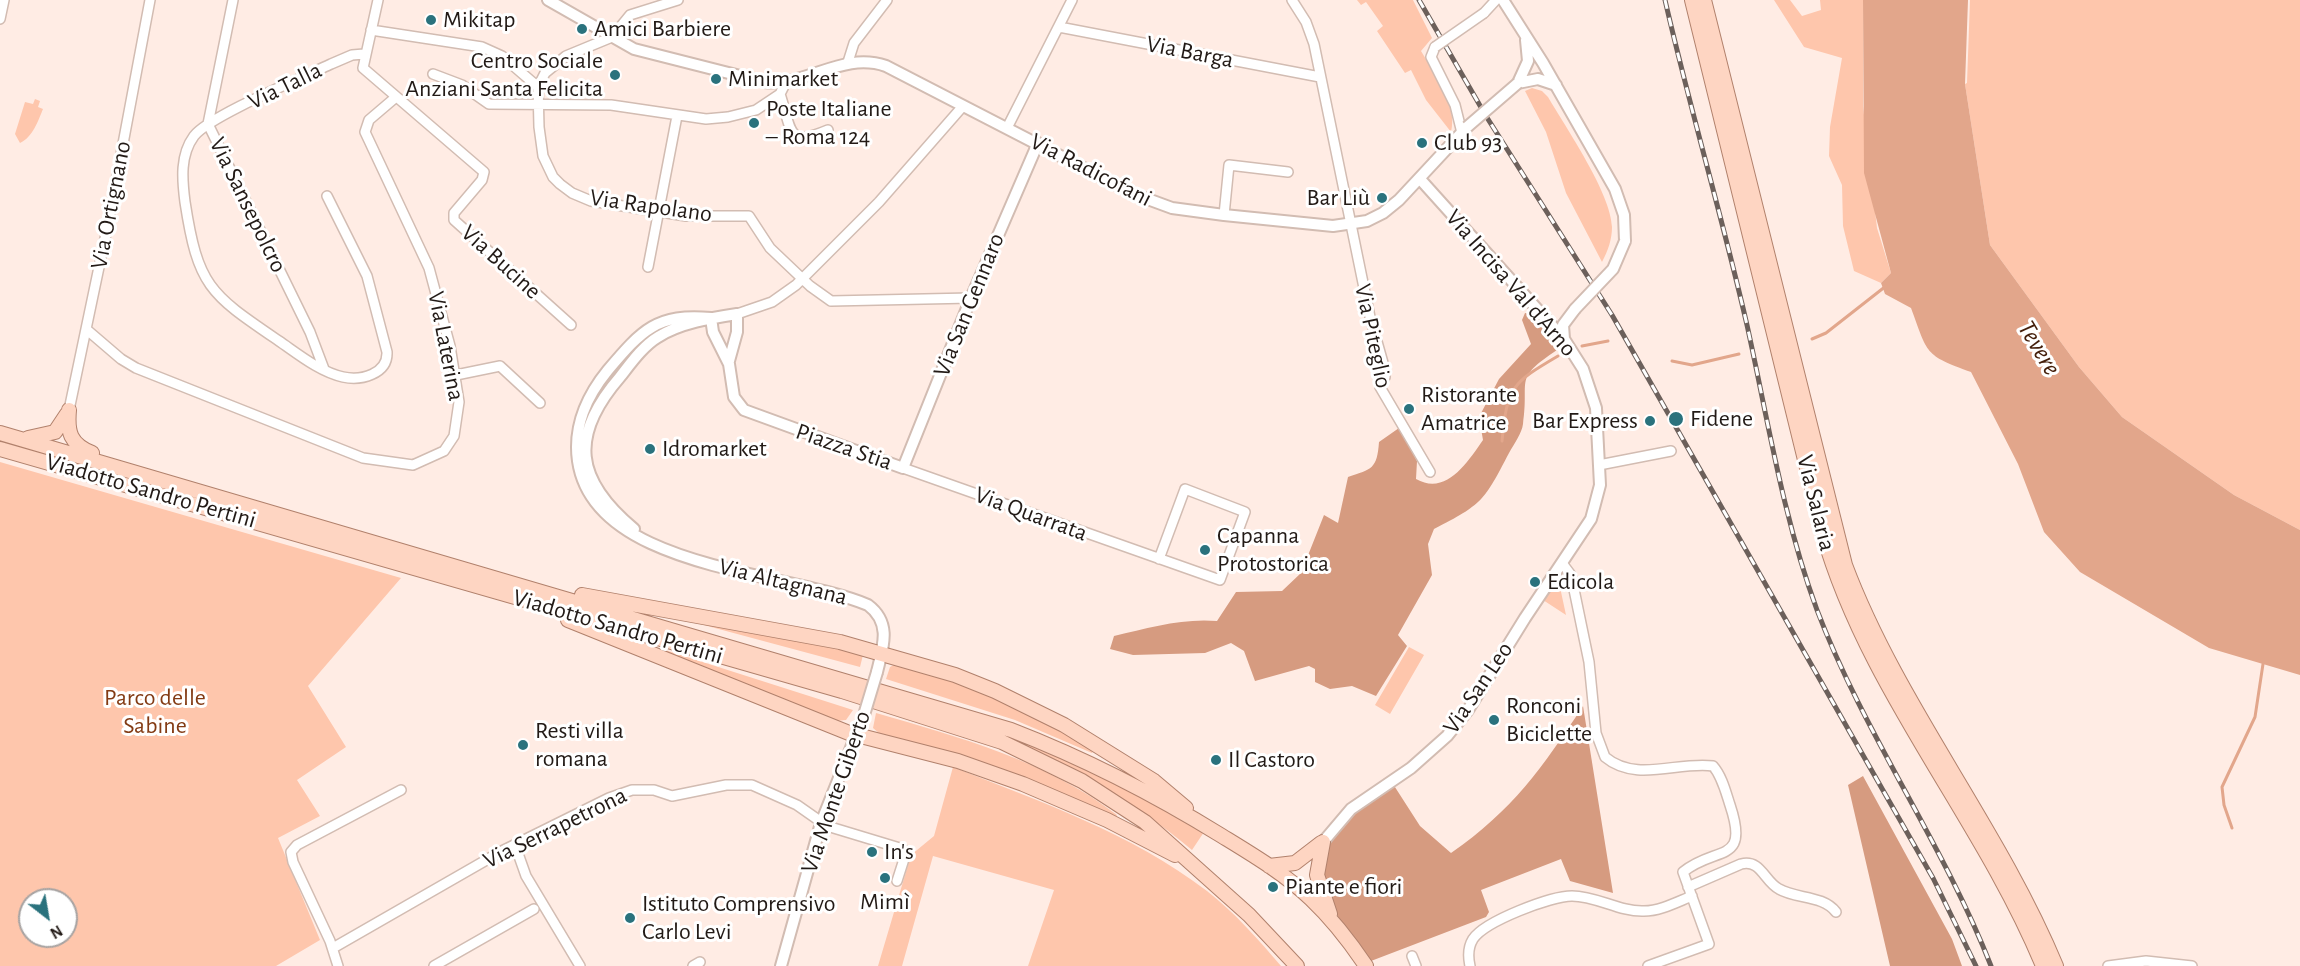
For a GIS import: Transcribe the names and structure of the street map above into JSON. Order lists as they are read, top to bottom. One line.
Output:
{"streets":{"main road":["Viadotto Sandro Pertini","Via Salaria"],"street":["Via Barga","Via Talla","Via Radicofani","Via Ortignano","Via Sansepolcro","Via Rapolano","Via Bucine","Via Incisa Val d'Arno","Via San Gennaro","Via Piteglio","Via Laterina","Piazza Stia","Via Quarrata","Via Altagnana","Via San Leo","Via Monte Giberto","Via Serrapetrona"]},"crossings":[["Via Talla","Via Sansepolcro"],["Via Radicofani","Via Incisa Val d'Arno"],["Via Radicofani","Via San Gennaro"],["Via Radicofani","Via Piteglio"],["Via Ortignano","Via Laterina"],["Via Bucine","Via Laterina"],["Via Incisa Val d'Arno","Via San Leo"],["Via San Gennaro","Piazza Stia"],["Via San Gennaro","Via Quarrata"],["Piazza Stia","Via Quarrata"],["Via Altagnana","Via Monte Giberto"],["Via Monte Giberto","Via Serrapetrona"]],"water":["Tevere"],"parks":["Parco delle Sabine"],"places":["Mikitap","Amici Barbiere","Centro Sociale Anziani Santa Felicita","Minimarket","Poste Italiane – Roma 124","Club 93","Bar Liù","Ristorante Amatrice","Fidene","Bar Express","Idromarket","Capanna Protostorica","Edicola","Ronconi Biciclette","Resti villa romana","Il Castoro","In's","Mimì","Piante e fiori","Istituto Comprensivo Carlo Levi"],"north":"bottom right"}
